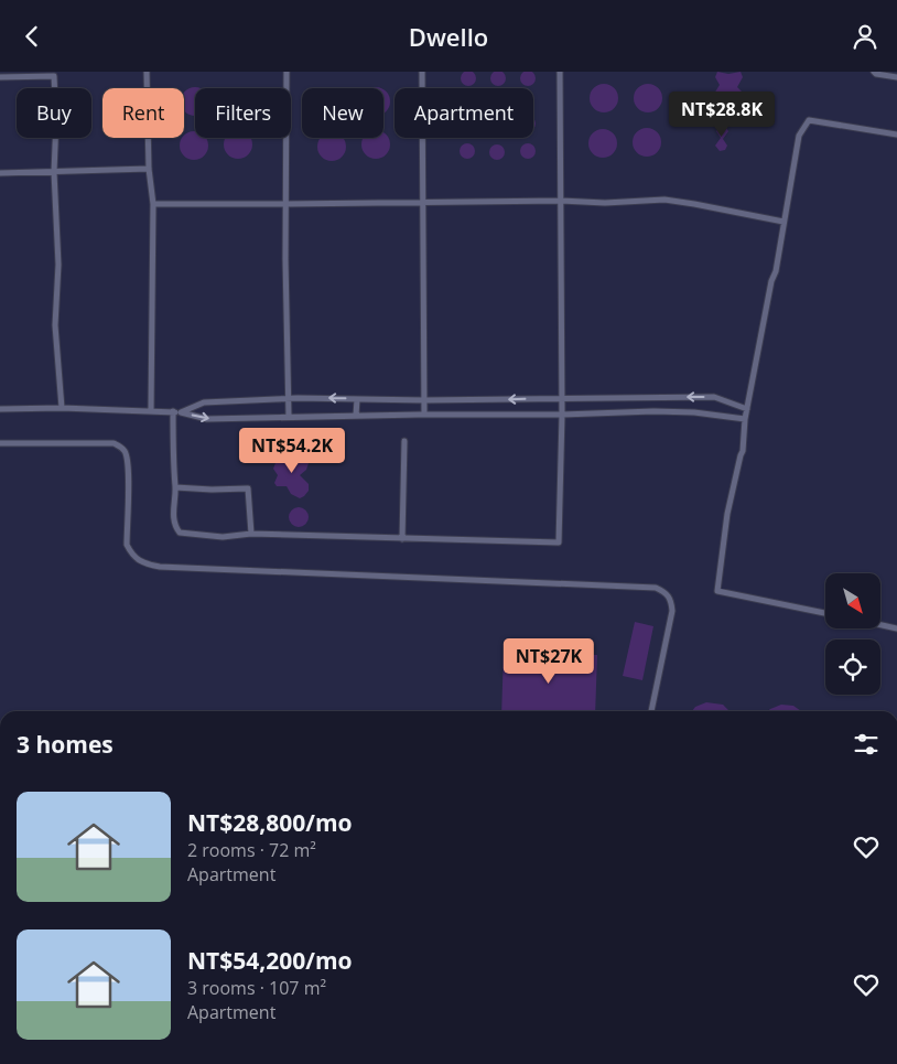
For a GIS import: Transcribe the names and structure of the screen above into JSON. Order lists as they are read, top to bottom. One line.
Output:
{"north":"bottom right","page":{"header":"Dwello","chip":["Buy","Rent","Filters","New","Apartment"],"price":["NT$28.8K","NT$54.2K","NT$27K"],"heading":"3 homes","list":[{"name":"NT$28,800/mo","note":"2 rooms · 72 m² · Apartment"},{"name":"NT$54,200/mo","note":"3 rooms · 107 m² · Apartment"}]}}
